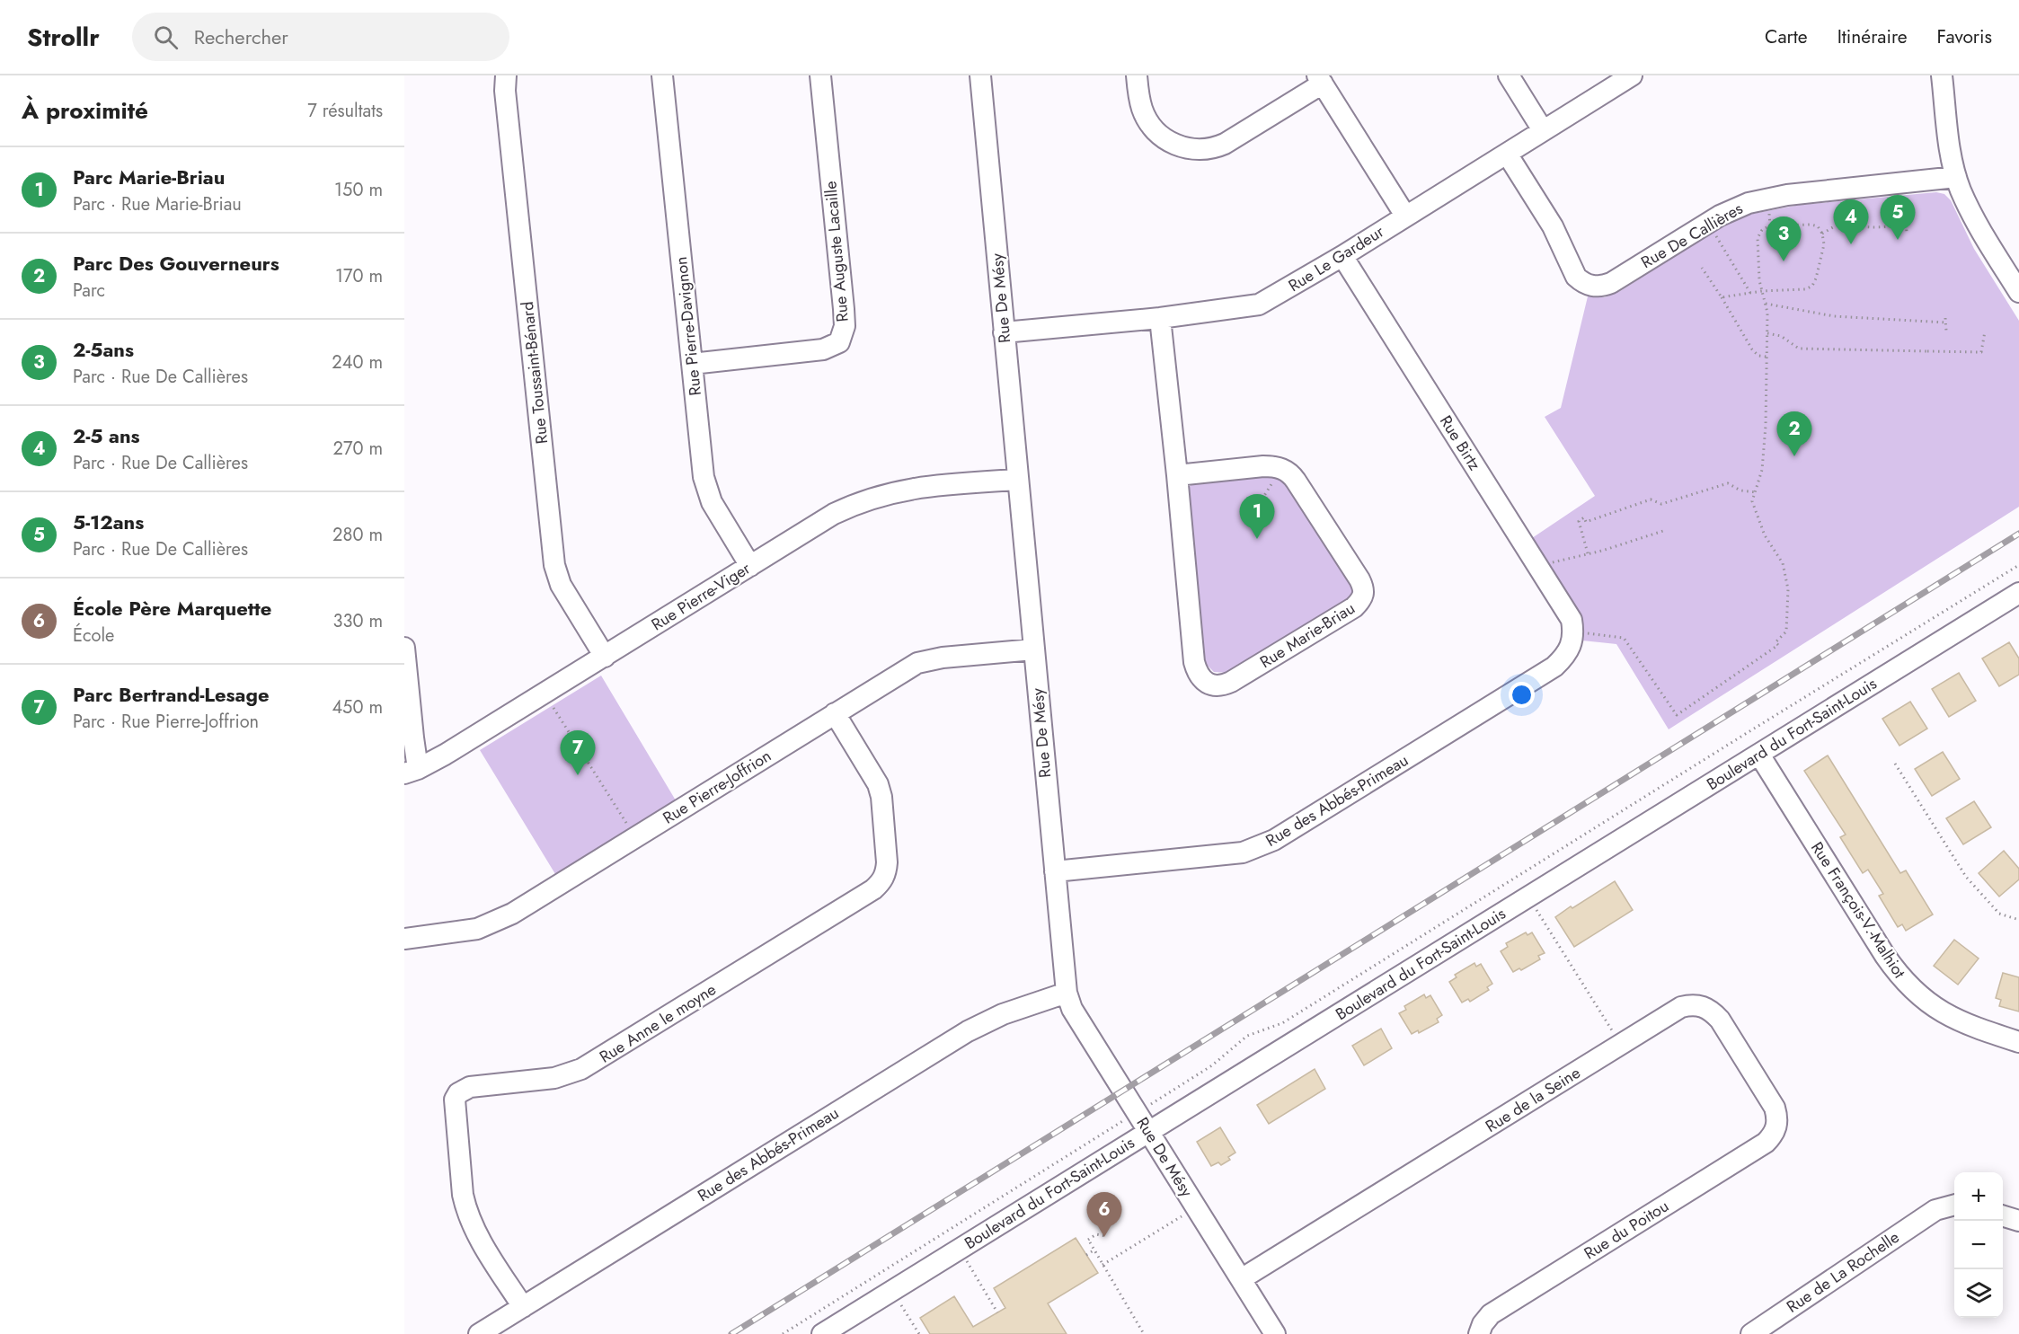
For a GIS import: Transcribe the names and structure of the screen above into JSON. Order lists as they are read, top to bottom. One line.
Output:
{"streets":{"street":["Rue De Callières","Rue Auguste Lacaille","Rue Le Gardeur","Rue De Mésy","Rue Pierre-Davignon","Rue Toussaint-Bénard","Rue Birtz","Rue Pierre-Viger","Rue Marie-Briau","Boulevard du Fort-Saint-Louis","Rue Pierre-Joffrion","Rue des Abbés-Primeau","Rue François-V.-Malhiot","Rue Anne le moyne","Rue de la Seine","Rue du Poitou","Rue de La Rochelle"]},"crossings":[["Rue De Callières","Rue Le Gardeur"],["Rue Auguste Lacaille","Rue Pierre-Davignon"],["Rue Le Gardeur","Rue De Mésy"],["Rue Le Gardeur","Rue Birtz"],["Rue Le Gardeur","Rue Marie-Briau"],["Rue De Mésy","Rue Pierre-Viger"],["Rue De Mésy","Boulevard du Fort-Saint-Louis"],["Rue De Mésy","Rue Pierre-Joffrion"],["Rue De Mésy","Rue des Abbés-Primeau"],["Rue De Mésy","Rue de la Seine"],["Rue Pierre-Davignon","Rue Pierre-Viger"],["Rue Toussaint-Bénard","Rue Pierre-Viger"],["Rue Birtz","Rue des Abbés-Primeau"],["Boulevard du Fort-Saint-Louis","Rue François-V.-Malhiot"],["Rue Pierre-Joffrion","Rue Anne le moyne"],["Rue des Abbés-Primeau","Rue Anne le moyne"],["Rue de la Seine","Rue du Poitou"]],"page":{"header":"Strollr","search":"Rechercher","nav":["Carte","Itinéraire","Favoris"],"heading":["À proximité","7 résultats"],"list":[{"mark":"1","name":"Parc Marie-Briau","note":"Parc · Rue Marie-Briau","value":"150 m"},{"mark":"2","name":"Parc Des Gouverneurs","note":"Parc","value":"170 m"},{"mark":"3","name":"2-5ans","note":"Parc · Rue De Callières","value":"240 m"},{"mark":"4","name":"2-5 ans","note":"Parc · Rue De Callières","value":"270 m"},{"mark":"5","name":"5-12ans","note":"Parc · Rue De Callières","value":"280 m"},{"mark":"6","name":"École Père Marquette","note":"École","value":"330 m"},{"mark":"7","name":"Parc Bertrand-Lesage","note":"Parc · Rue Pierre-Joffrion","value":"450 m"}],"pins":["5","4","3","2","1","7","6"],"map_buttons":["+","−"]}}
